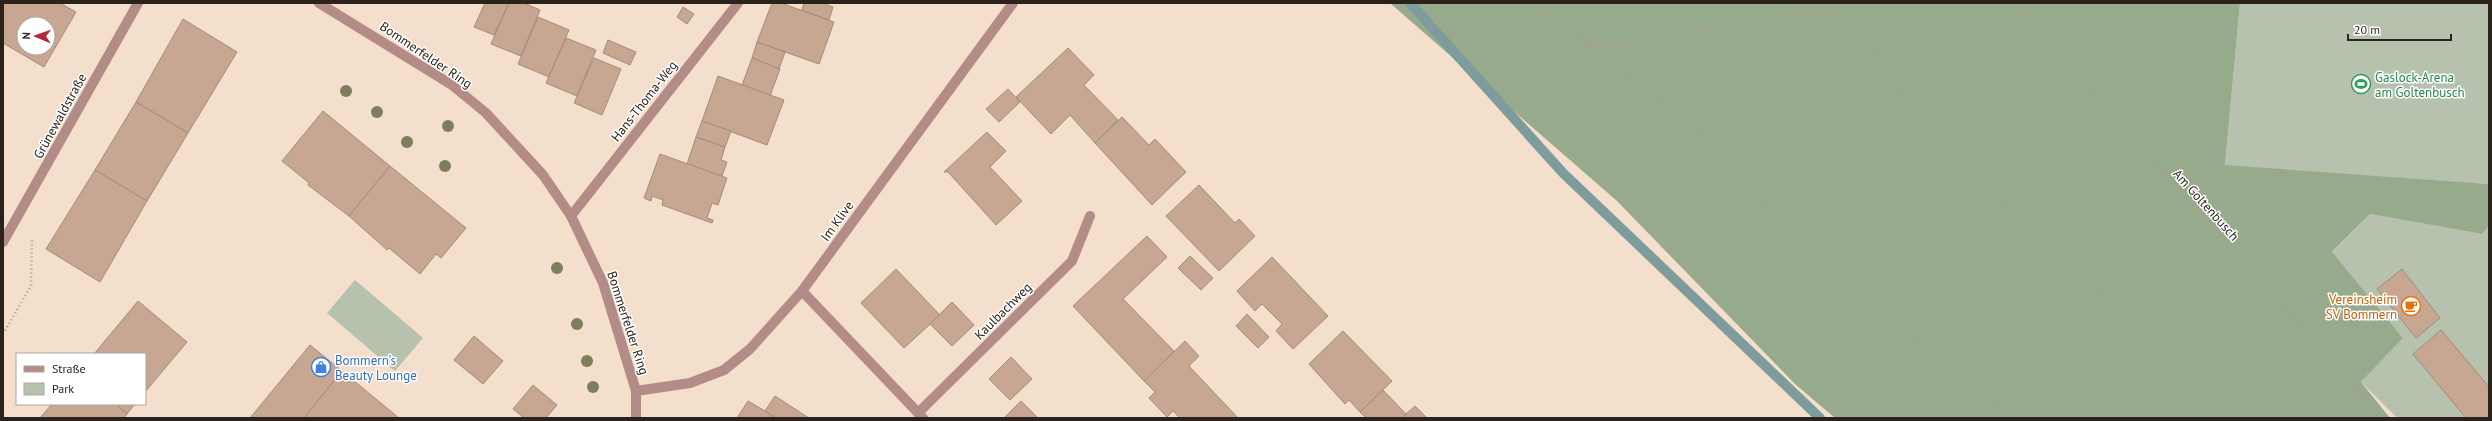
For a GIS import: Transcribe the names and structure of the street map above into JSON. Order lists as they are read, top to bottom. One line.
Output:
{"streets":{"street":["Bommerfelder Ring","Hans-Thoma-Weg","Grünewaldstraße","Im Klive","Kaulbachweg"],"path":["Am Goltenbusch"]},"crossings":[["Bommerfelder Ring","Hans-Thoma-Weg"],["Bommerfelder Ring","Im Klive"],["Im Klive","Kaulbachweg"]],"places":{"sports":["Gaslock-Arena am Goltenbusch"],"cafe":["Vereinsheim SV Bommern"],"shop":["Bommern’s Beauty Lounge"]},"legend":["Straße","Park"],"scale_bar":"20 m","north":"left"}
